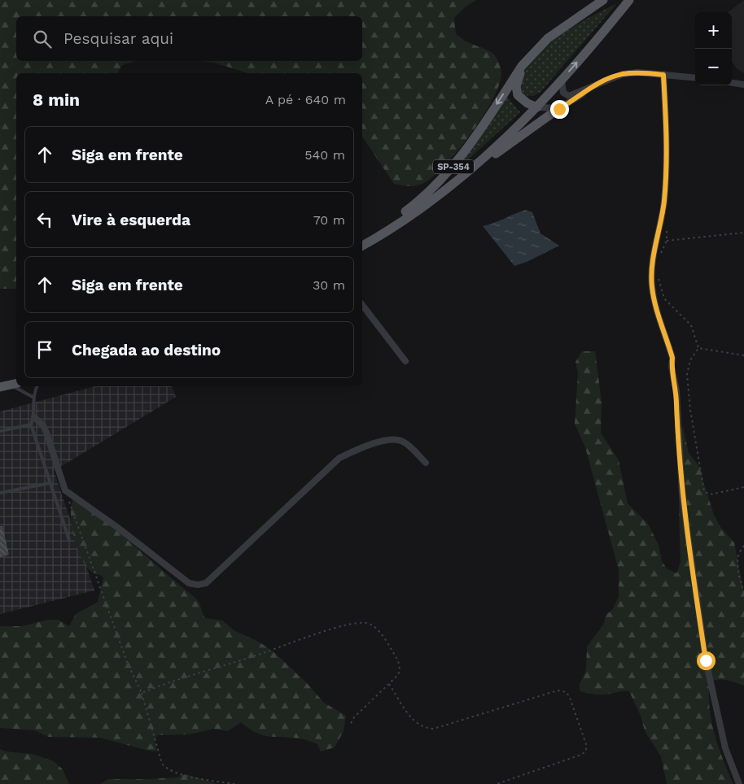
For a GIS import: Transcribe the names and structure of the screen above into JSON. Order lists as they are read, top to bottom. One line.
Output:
{"streets":{"main road":["SP-354"]},"page":{"map_buttons":["+","−"],"search":"Pesquisar aqui","heading":["8 min","A pé · 640 m"],"list":[["Siga em frente","540 m"],["Vire à esquerda","70 m"],["Siga em frente","30 m"],"Chegada ao destino"]}}
